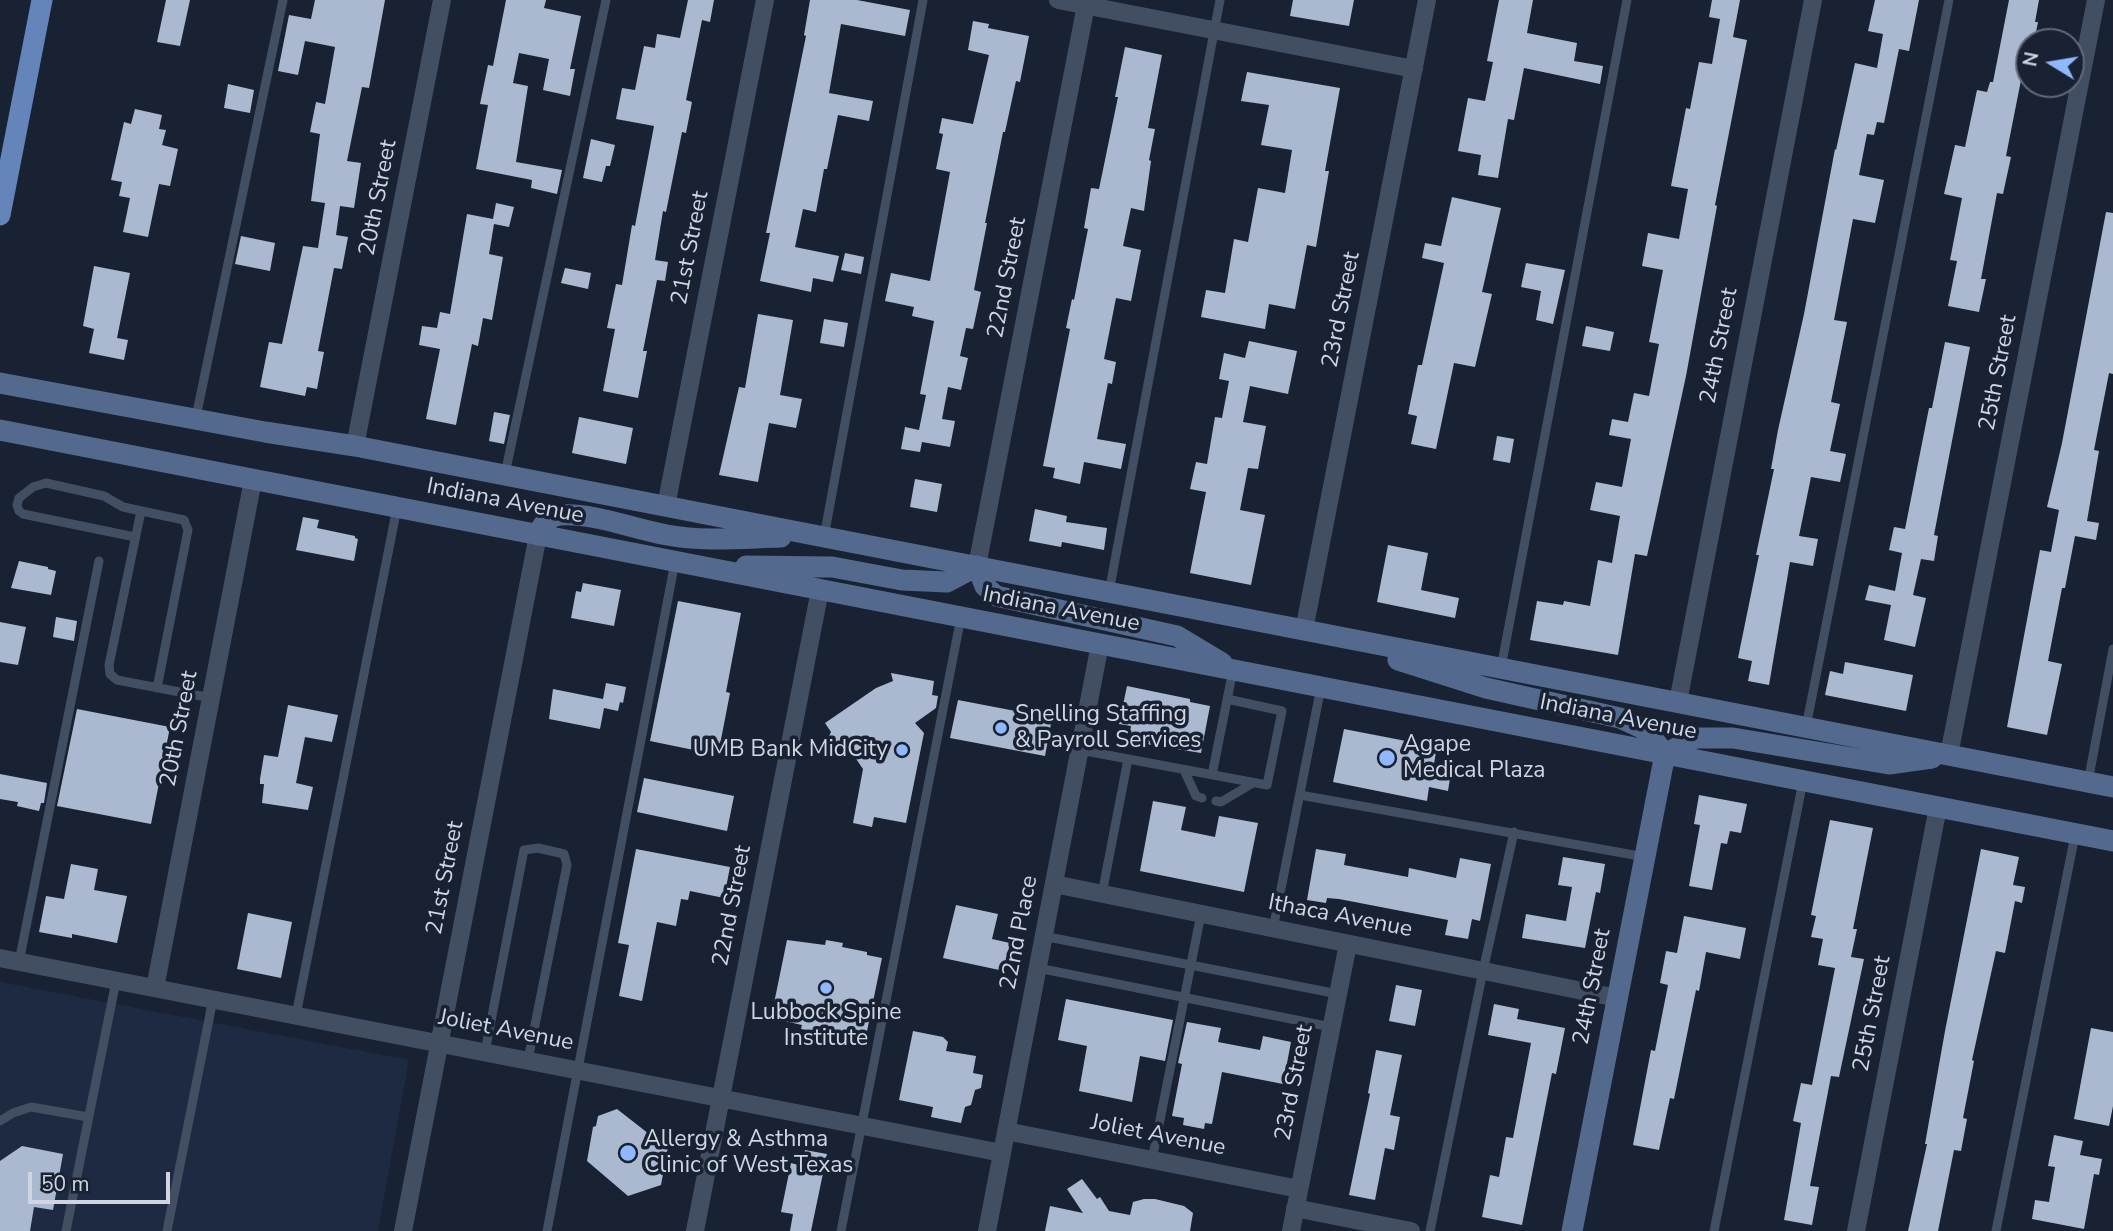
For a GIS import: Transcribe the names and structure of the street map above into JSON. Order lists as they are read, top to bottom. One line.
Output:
{"streets":{"main road":["24th Street","Indiana Avenue"],"street":["20th Street","21st Street","22nd Street","23rd Street","25th Street","Ithaca Avenue","22nd Place","Joliet Avenue"]},"crossings":[["20th Street","Indiana Avenue"],["20th Street","Joliet Avenue"],["21st Street","Indiana Avenue"],["21st Street","Joliet Avenue"],["22nd Street","Indiana Avenue"],["22nd Street","Joliet Avenue"],["23rd Street","Indiana Avenue"],["23rd Street","Ithaca Avenue"],["23rd Street","Joliet Avenue"],["24th Street","Indiana Avenue"],["24th Street","Ithaca Avenue"],["25th Street","Indiana Avenue"],["Indiana Avenue","22nd Place"],["Ithaca Avenue","22nd Place"],["22nd Place","Joliet Avenue"]],"places":["Snelling Staffing & Payroll Services","UMB Bank MidCity","Agape Medical Plaza","Lubbock Spine Institute","Allergy & Asthma Clinic of West Texas"],"scale_bar":"50 m","north":"left"}
